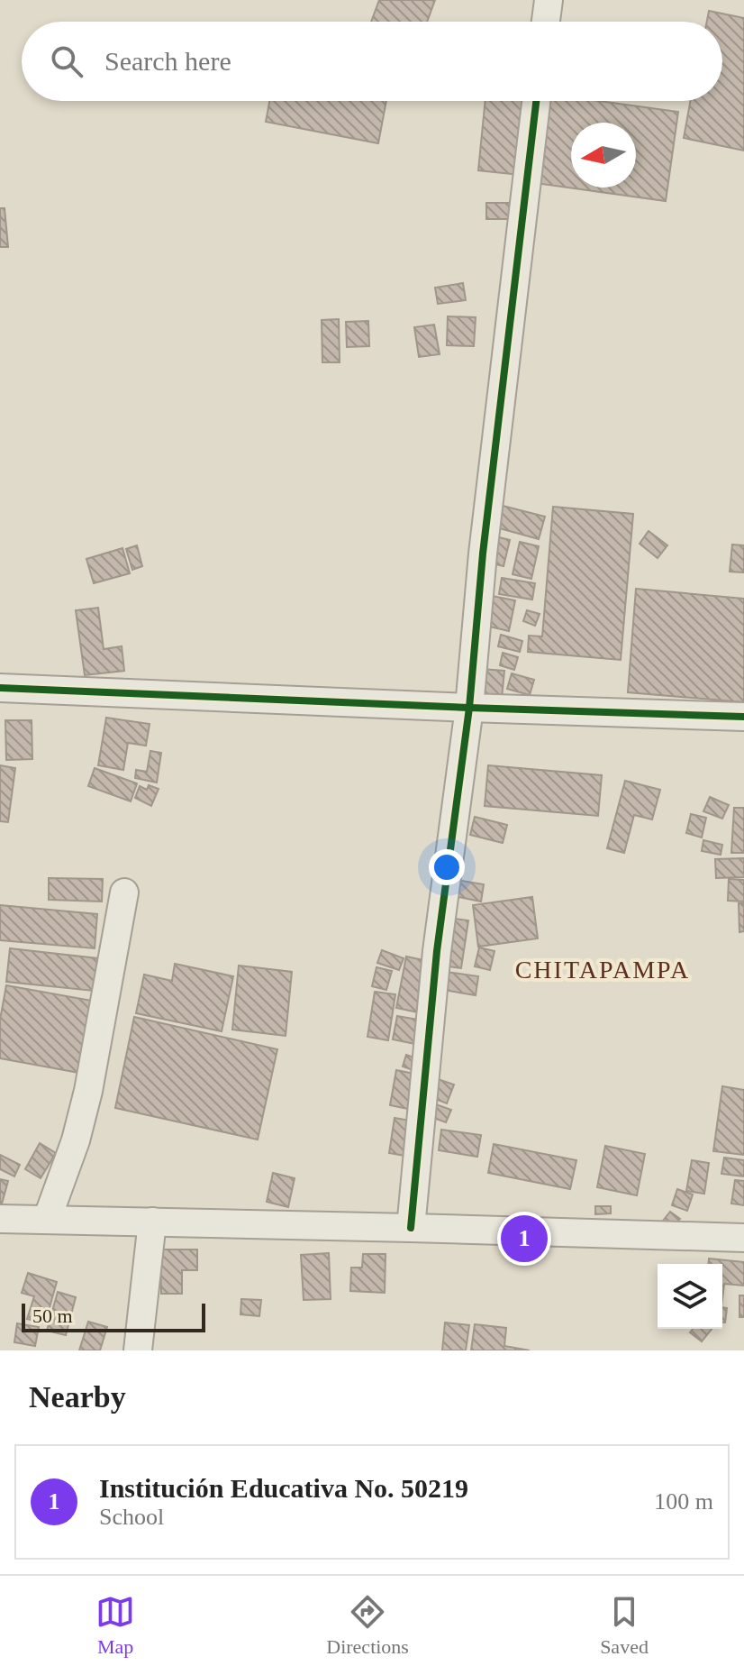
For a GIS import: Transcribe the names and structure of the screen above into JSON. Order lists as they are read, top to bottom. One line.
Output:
{"districts":["CHITAPAMPA"],"scale_bar":"50 m","north":"left","page":{"search":"Search here","pins":"1","scale":"50 m","heading":"Nearby","list":[{"mark":"1","name":"Institución Educativa No. 50219","note":"School","value":"100 m"}],"nav":["Map","Directions","Saved"]}}
